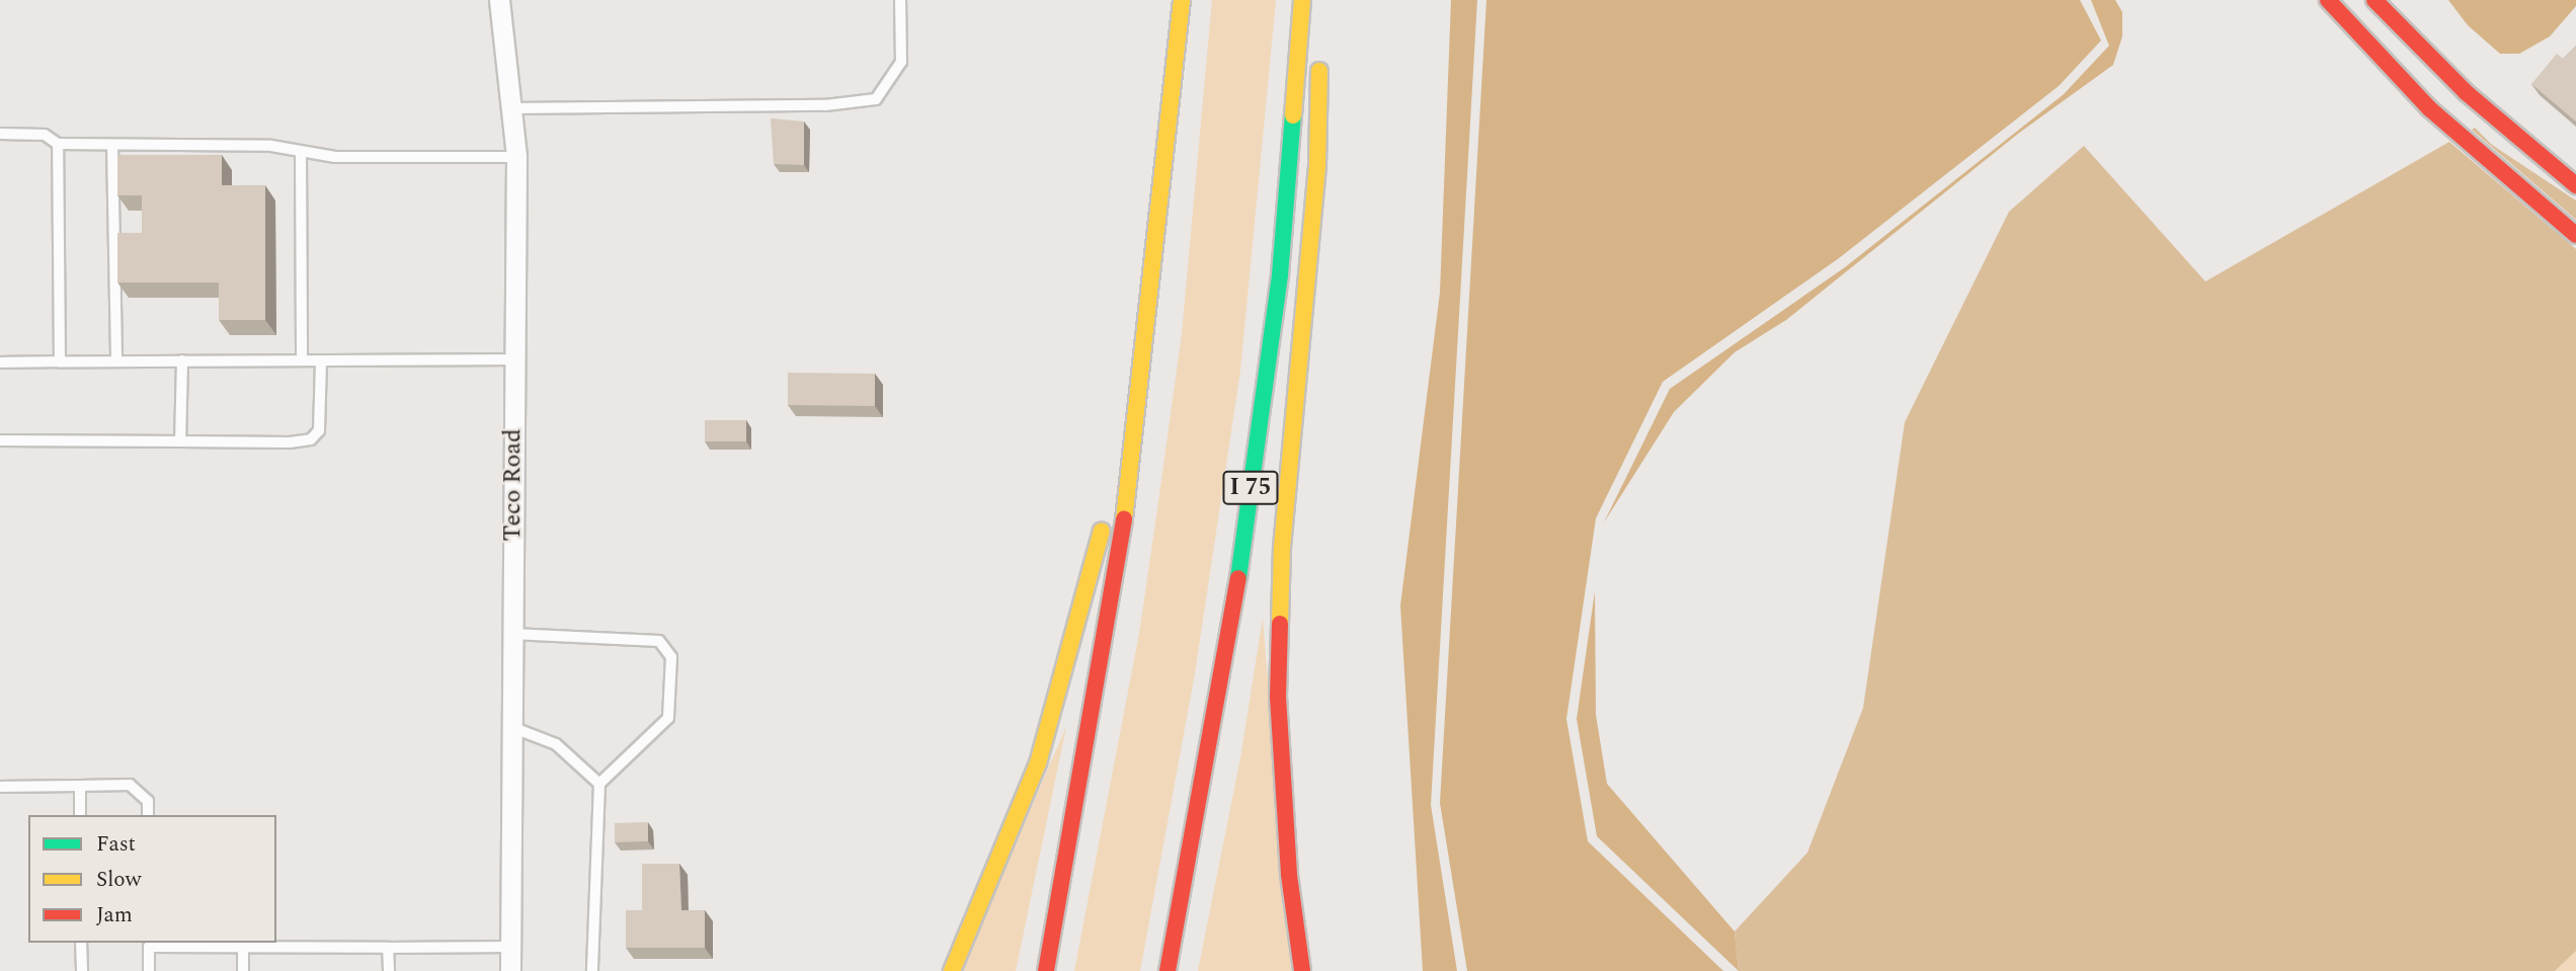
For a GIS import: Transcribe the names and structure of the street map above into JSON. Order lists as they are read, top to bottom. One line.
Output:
{"streets":{"main road":["I 75"],"street":["Teco Road"]},"legend":["Fast","Slow","Jam"]}
